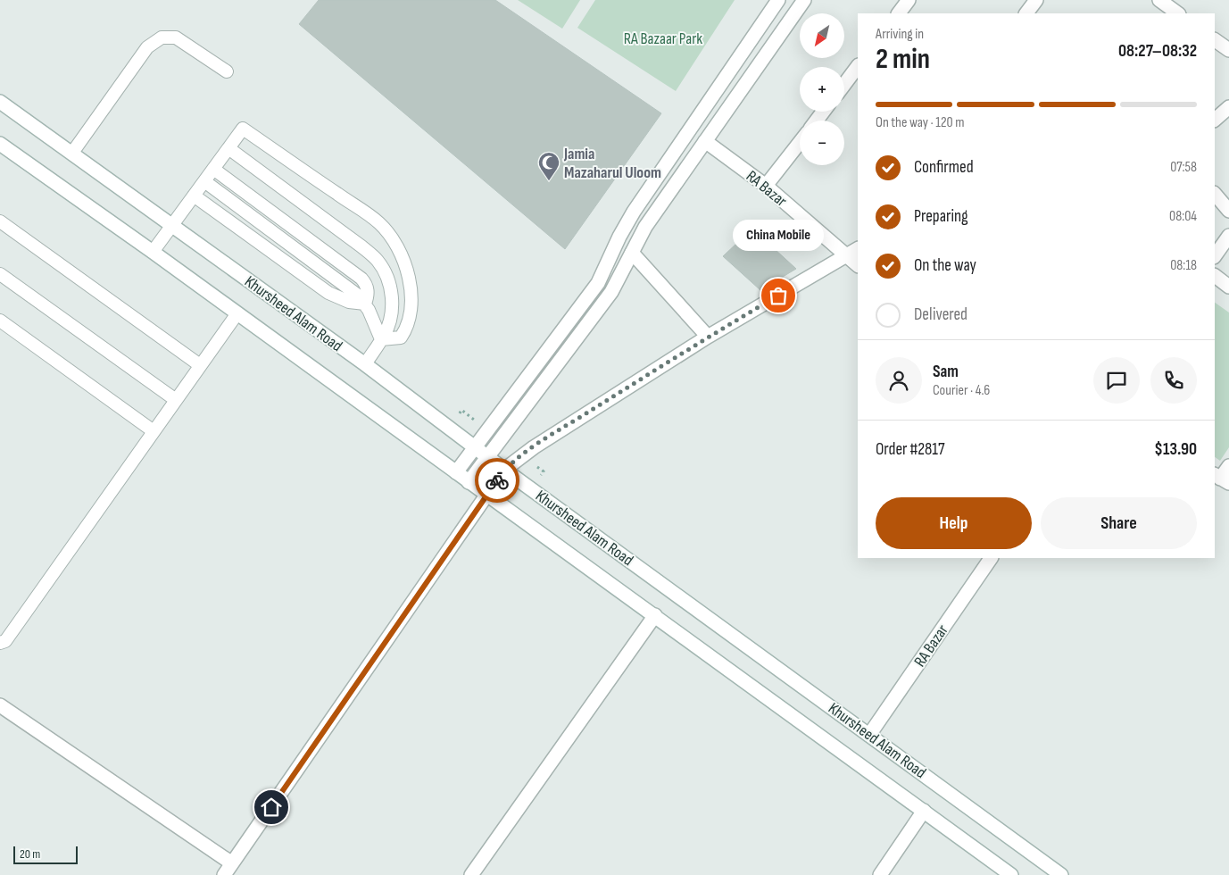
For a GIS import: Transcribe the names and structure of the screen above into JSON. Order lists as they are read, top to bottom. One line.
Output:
{"streets":{"street":["RA Bazar","Khursheed Alam Road"]},"crossings":[["RA Bazar","Khursheed Alam Road"]],"parks":["RA Bazaar Park"],"places":{"mosque":["Jamia Mazaharul Uloom"],"other":["China Mobile"]},"scale_bar":"20 m","north":"bottom left","page":{"map_buttons":["+","−"],"heading":["2 min","Arriving in","08:27–08:32"],"panel":["Sam","Courier · 4.6","Order #2817","$13.90"],"bar":"On the way · 120 m","list":[["Confirmed","07:58"],["Preparing","08:04"],["On the way","08:18"],"Delivered"],"bubble":"China Mobile","buttons":["Help","Share"],"scale":"20 m"}}
